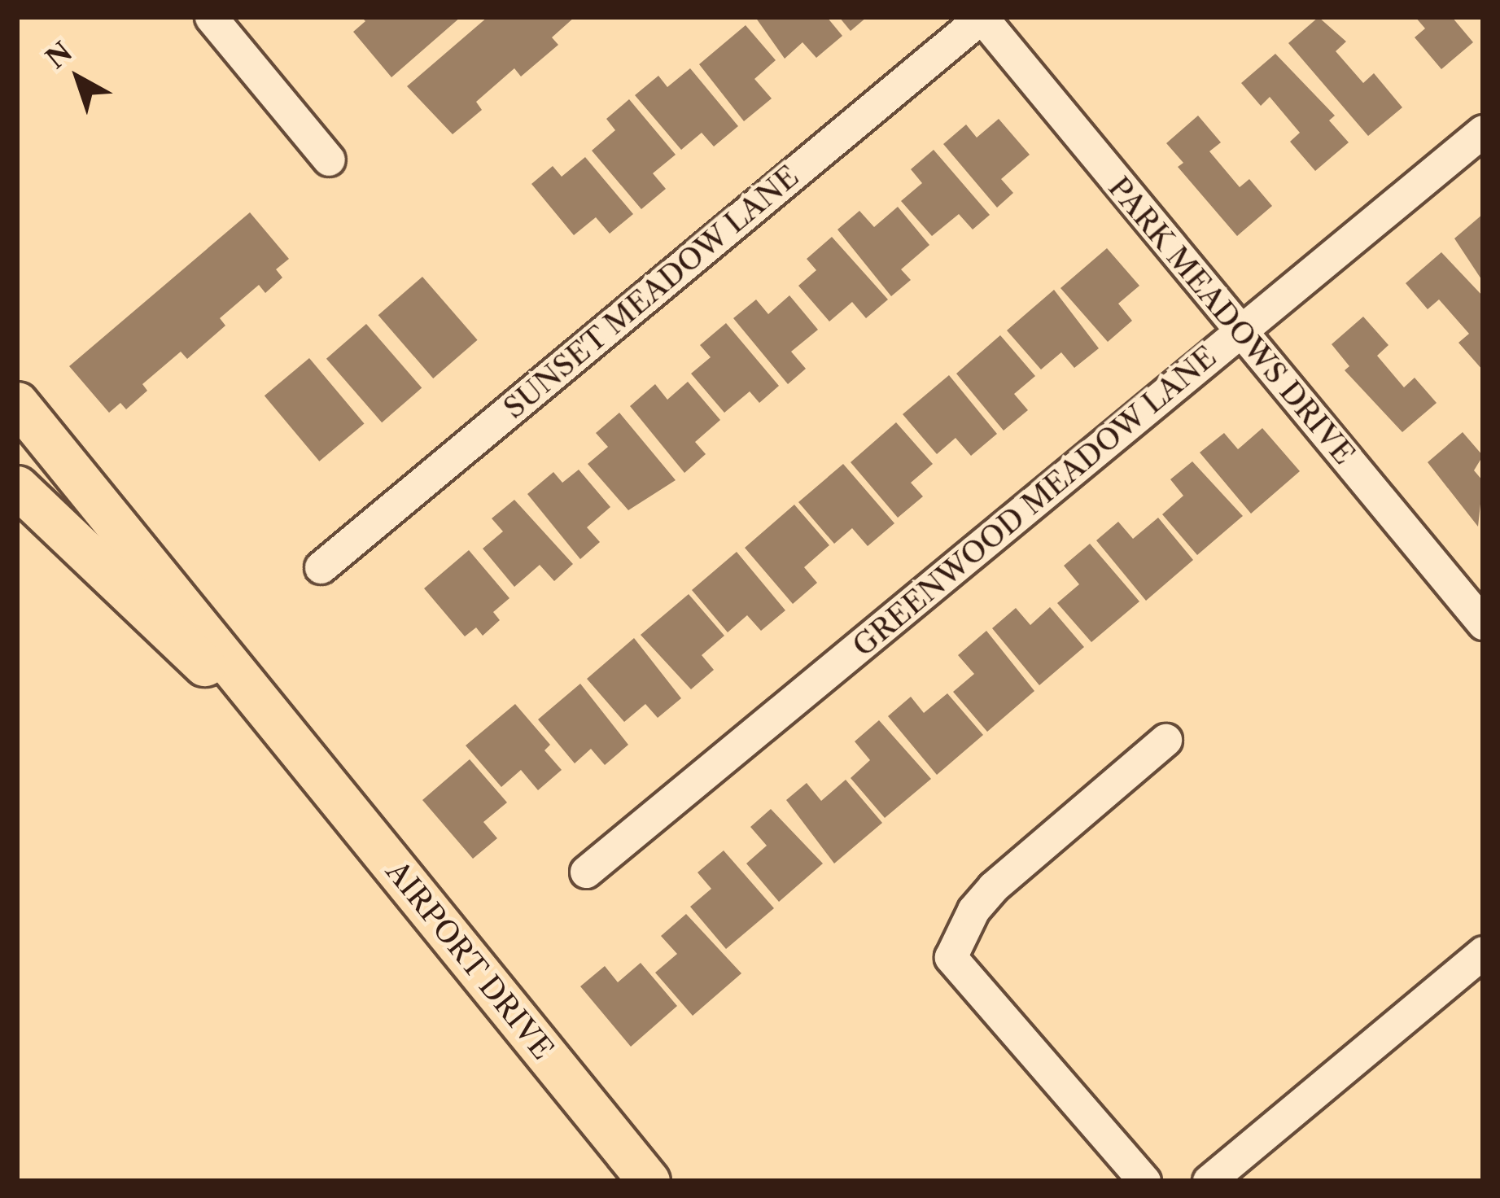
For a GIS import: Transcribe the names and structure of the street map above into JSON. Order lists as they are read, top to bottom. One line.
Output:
{"streets":{"main road":["AIRPORT DRIVE"],"street":["SUNSET MEADOW LANE","PARK MEADOWS DRIVE","GREENWOOD MEADOW LANE"]},"crossings":[["SUNSET MEADOW LANE","PARK MEADOWS DRIVE"],["PARK MEADOWS DRIVE","GREENWOOD MEADOW LANE"]],"north":"top left"}
